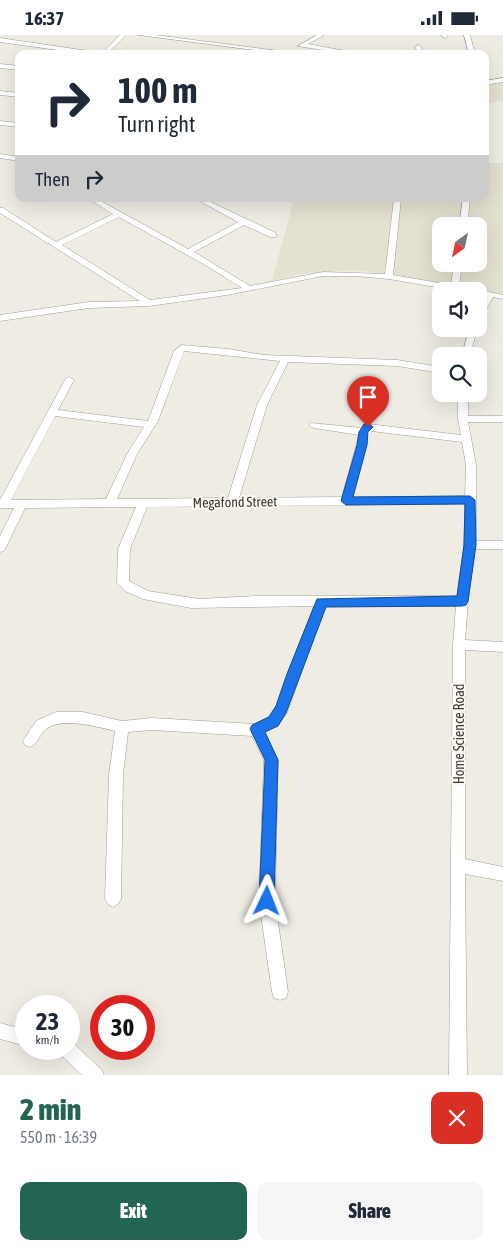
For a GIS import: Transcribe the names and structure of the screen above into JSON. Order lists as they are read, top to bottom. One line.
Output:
{"streets":{"street":["Megafond Street","Home Science Road"]},"crossings":[["Megafond Street","Home Science Road"]],"north":"bottom left","page":{"status":"16:37","turn":["100 m","Turn right"],"then":"Then","speed":"23 km/h","limit":"30","heading":["2 min","550 m · 16:39"],"buttons":["Exit","Share"]}}
